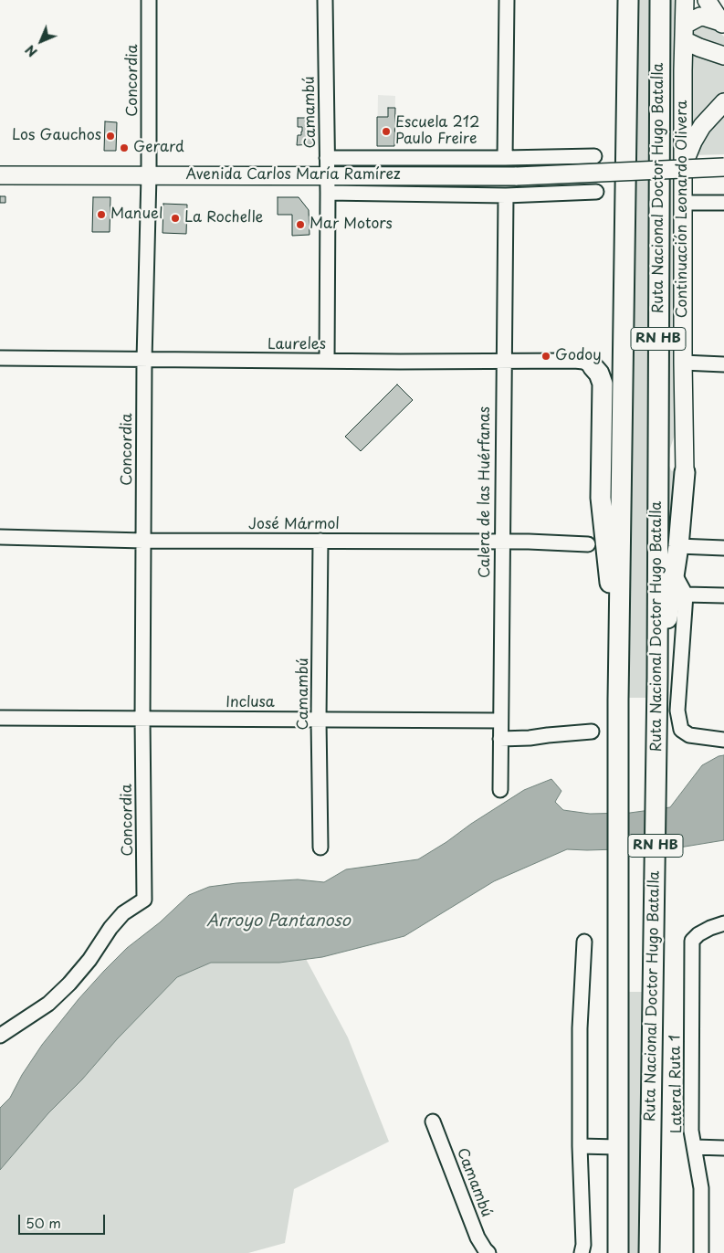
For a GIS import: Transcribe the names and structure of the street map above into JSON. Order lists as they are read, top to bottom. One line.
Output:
{"streets":{"highway":["Ruta Nacional Doctor Hugo Batalla","RN HB"],"main road":["Avenida Carlos María Ramírez","Continuación Leonardo Olivera"],"street":["Concordia","Camambú","Laureles","Calera de las Huérfanas","José Mármol","Inclusa","Lateral Ruta 1"]},"crossings":[["Concordia","Avenida Carlos María Ramírez"],["Concordia","Laureles"],["Concordia","José Mármol"],["Concordia","Inclusa"],["Camambú","Avenida Carlos María Ramírez"],["Camambú","Laureles"],["Camambú","José Mármol"],["Camambú","Inclusa"],["Avenida Carlos María Ramírez","Calera de las Huérfanas"],["Laureles","Calera de las Huérfanas"],["Calera de las Huérfanas","José Mármol"],["Calera de las Huérfanas","Inclusa"]],"water":["Arroyo Pantanoso"],"places":["Escuela 212 Paulo Freire","Los Gauchos","Gerard","Manuel","La Rochelle","Mar Motors","Godoy"],"scale_bar":"50 m","north":"bottom left"}
